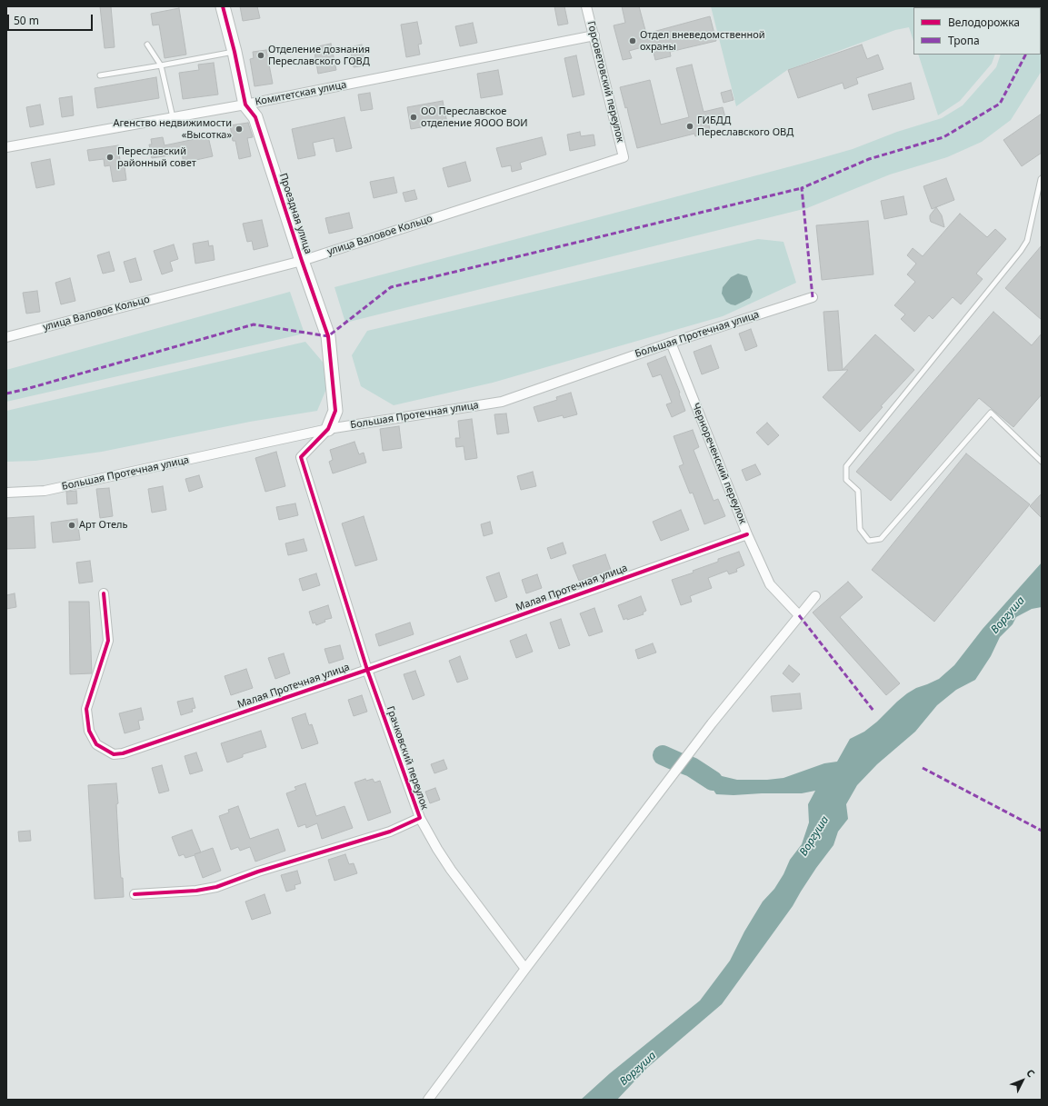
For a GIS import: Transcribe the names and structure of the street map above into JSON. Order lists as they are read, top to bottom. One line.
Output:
{"streets":{"street":["Горсоветовский переулок","Комитетская улица","Проездная улица","улица Валовое Кольцо","Большая Протечная улица","Чернореченский переулок","Малая Протечная улица","Грачковский переулок"]},"crossings":[["Горсоветовский переулок","Комитетская улица"],["Горсоветовский переулок","улица Валовое Кольцо"],["Комитетская улица","Проездная улица"],["Проездная улица","улица Валовое Кольцо"],["Проездная улица","Большая Протечная улица"],["Проездная улица","Грачковский переулок"],["Большая Протечная улица","Чернореченский переулок"],["Большая Протечная улица","Грачковский переулок"],["Чернореченский переулок","Малая Протечная улица"],["Малая Протечная улица","Грачковский переулок"]],"water":["Воргуша"],"places":["Отдел вневедомственной охраны","Отделение дознания Переславского ГОВД","ОО Переславское отделение ЯООО ВОИ","ГИБДД Переславского ОВД","Агенство недвижимости «Высотка»","Переславский районный совет","Арт Отель"],"legend":["Велодорожка","Тропа"],"scale_bar":"50 m","north":"top right"}
